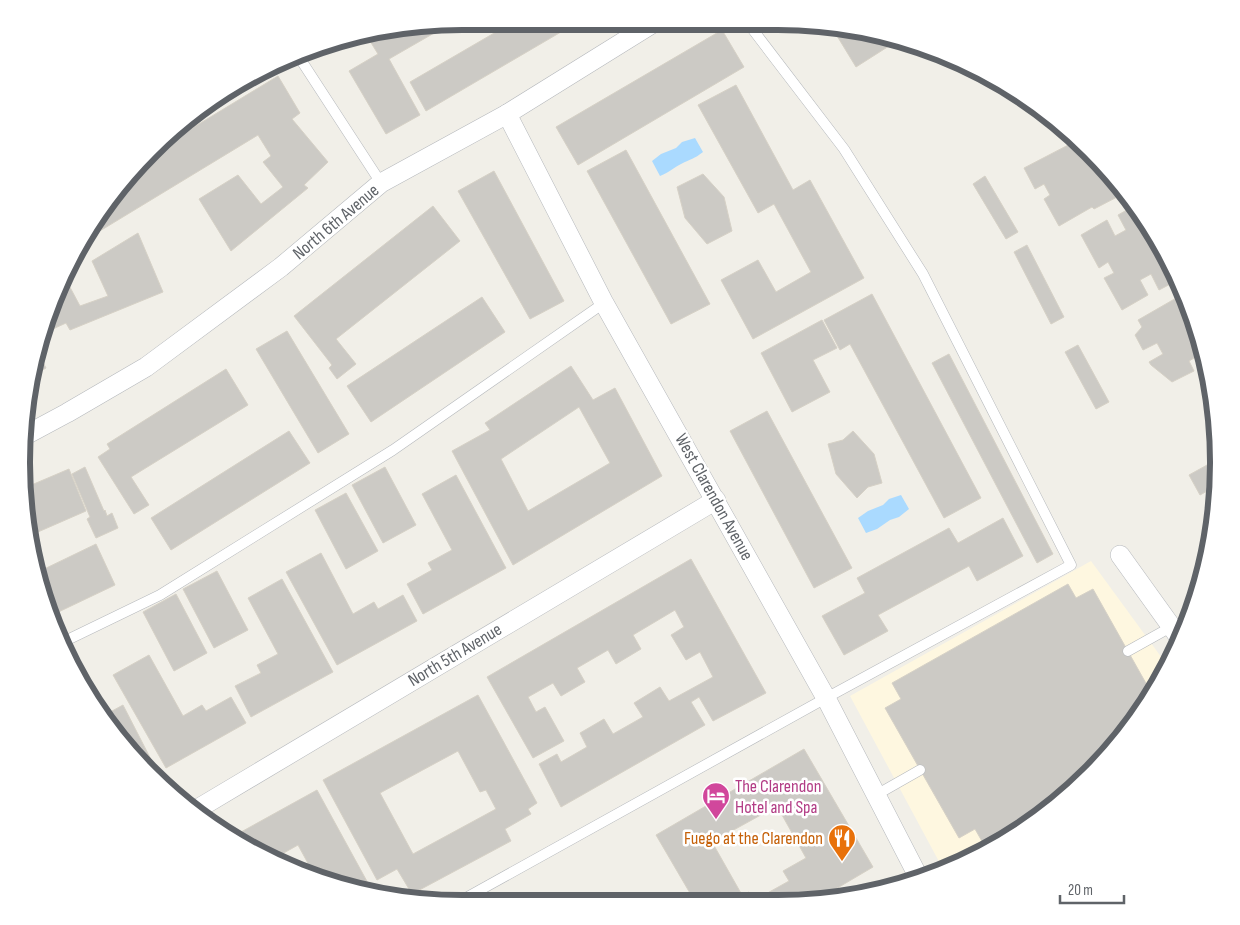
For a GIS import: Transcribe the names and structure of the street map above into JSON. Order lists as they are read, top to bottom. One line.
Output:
{"streets":{"street":["North 6th Avenue","West Clarendon Avenue","North 5th Avenue"]},"crossings":[["North 6th Avenue","West Clarendon Avenue"],["West Clarendon Avenue","North 5th Avenue"]],"places":{"hotel":["The Clarendon Hotel and Spa"],"restaurant":["Fuego at the Clarendon"]},"scale_bar":"20 m"}
